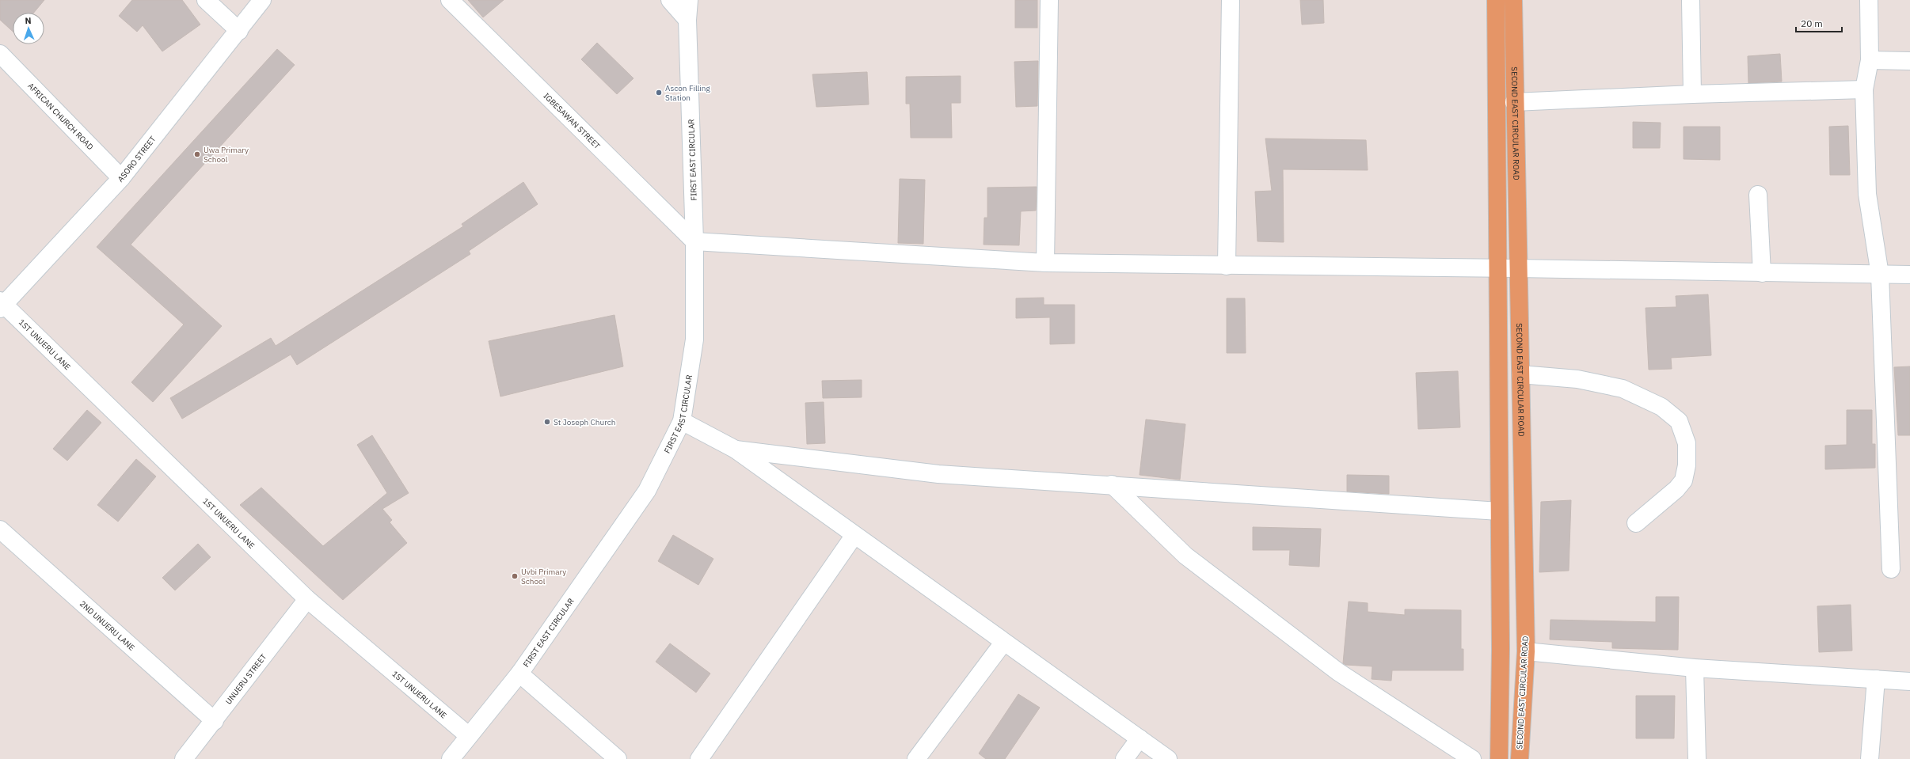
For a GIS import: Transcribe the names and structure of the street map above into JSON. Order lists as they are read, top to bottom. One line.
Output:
{"streets":{"main road":["SECOND EAST CIRCULAR ROAD"],"street":["AFRICAN CHURCH ROAD","IGBESAWAN STREET","ASORO STREET","FIRST EAST CIRCULAR","1ST UNUERU LANE","2ND UNUERU LANE","UNUERU STREET"]},"crossings":[["AFRICAN CHURCH ROAD","ASORO STREET"],["IGBESAWAN STREET","FIRST EAST CIRCULAR"],["ASORO STREET","1ST UNUERU LANE"],["FIRST EAST CIRCULAR","1ST UNUERU LANE"],["1ST UNUERU LANE","UNUERU STREET"],["2ND UNUERU LANE","UNUERU STREET"]],"places":["Ascon Filling Station","Uwa Primary School","St Joseph Church","Uvbi Primary School"],"scale_bar":"20 m","north":"top"}
